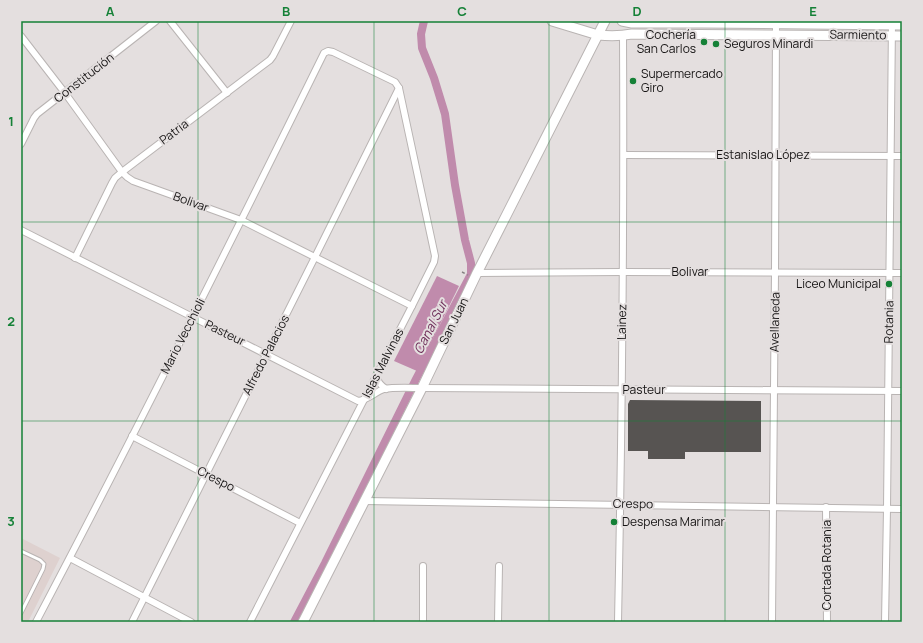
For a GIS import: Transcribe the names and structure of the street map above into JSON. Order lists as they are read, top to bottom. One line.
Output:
{"streets":{"street":["Sarmiento","Constitución","Patria","Estanislao López","Bolivar","San Juan","Lainez","Avellaneda","Rotania","Pasteur","Mario Vecchioli","Alfredo Palacios","Islas Malvinas","Crespo","Cortada Rotania"]},"crossings":[["Sarmiento","San Juan"],["Sarmiento","Lainez"],["Sarmiento","Avellaneda"],["Sarmiento","Rotania"],["Constitución","Bolivar"],["Patria","Bolivar"],["Patria","Pasteur"],["Estanislao López","Lainez"],["Estanislao López","Avellaneda"],["Estanislao López","Rotania"],["Bolivar","San Juan"],["Bolivar","Lainez"],["Bolivar","Avellaneda"],["Bolivar","Rotania"],["Bolivar","Mario Vecchioli"],["Bolivar","Alfredo Palacios"],["Bolivar","Islas Malvinas"],["San Juan","Pasteur"],["San Juan","Crespo"],["Lainez","Pasteur"],["Lainez","Crespo"],["Avellaneda","Pasteur"],["Avellaneda","Crespo"],["Rotania","Pasteur"],["Rotania","Crespo"],["Pasteur","Mario Vecchioli"],["Pasteur","Alfredo Palacios"],["Pasteur","Islas Malvinas"],["Mario Vecchioli","Alfredo Palacios"],["Mario Vecchioli","Islas Malvinas"],["Mario Vecchioli","Crespo"],["Alfredo Palacios","Islas Malvinas"],["Alfredo Palacios","Crespo"],["Islas Malvinas","Crespo"],["Crespo","Cortada Rotania"]],"water":["Canal Sur"],"places":["Cochería San Carlos","Seguros Minardi","Supermercado Giro","Liceo Municipal","Despensa Marimar"],"grid":{"columns":["A","B","C","D","E"],"rows":["1","2","3"]}}
